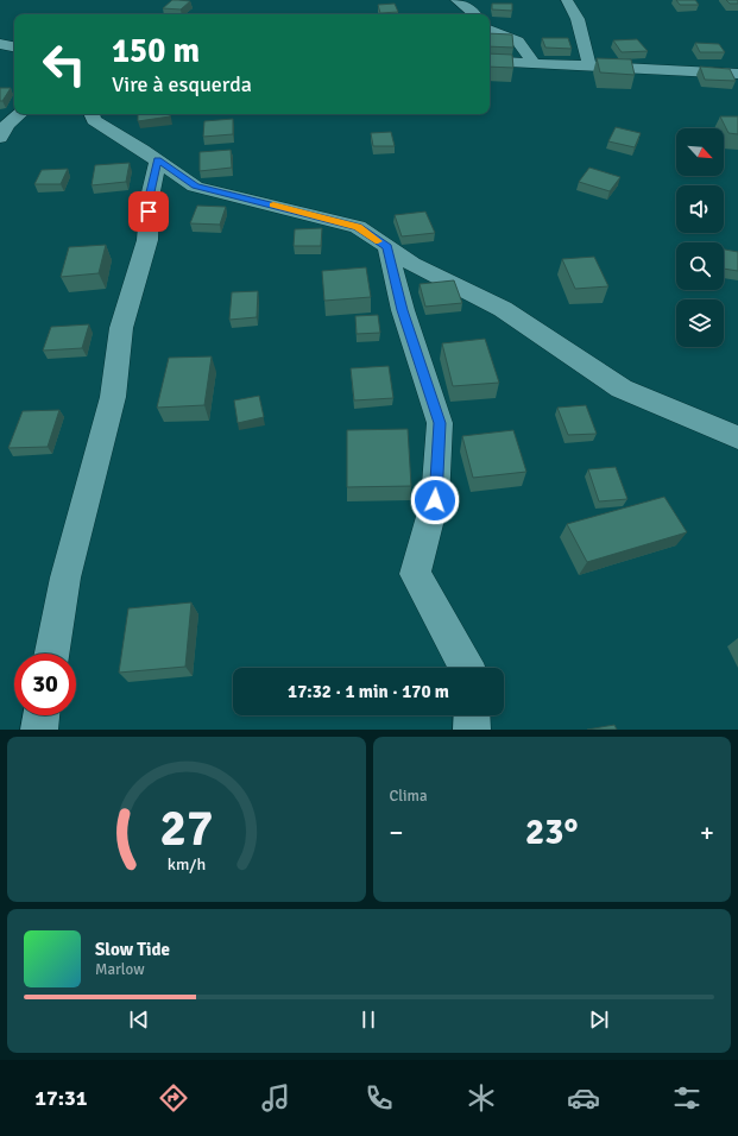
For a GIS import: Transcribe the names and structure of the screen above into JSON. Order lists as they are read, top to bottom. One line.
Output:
{"north":"bottom right","page":{"turn":["150 m","Vire à esquerda"],"limit":"30","trip":"17:32 · 1 min · 170 m","tile":"Clima","heat":["−","23°","+"],"song":["Slow Tide","Marlow"],"tabs":"17:31","gauge":["27","km/h"]}}
